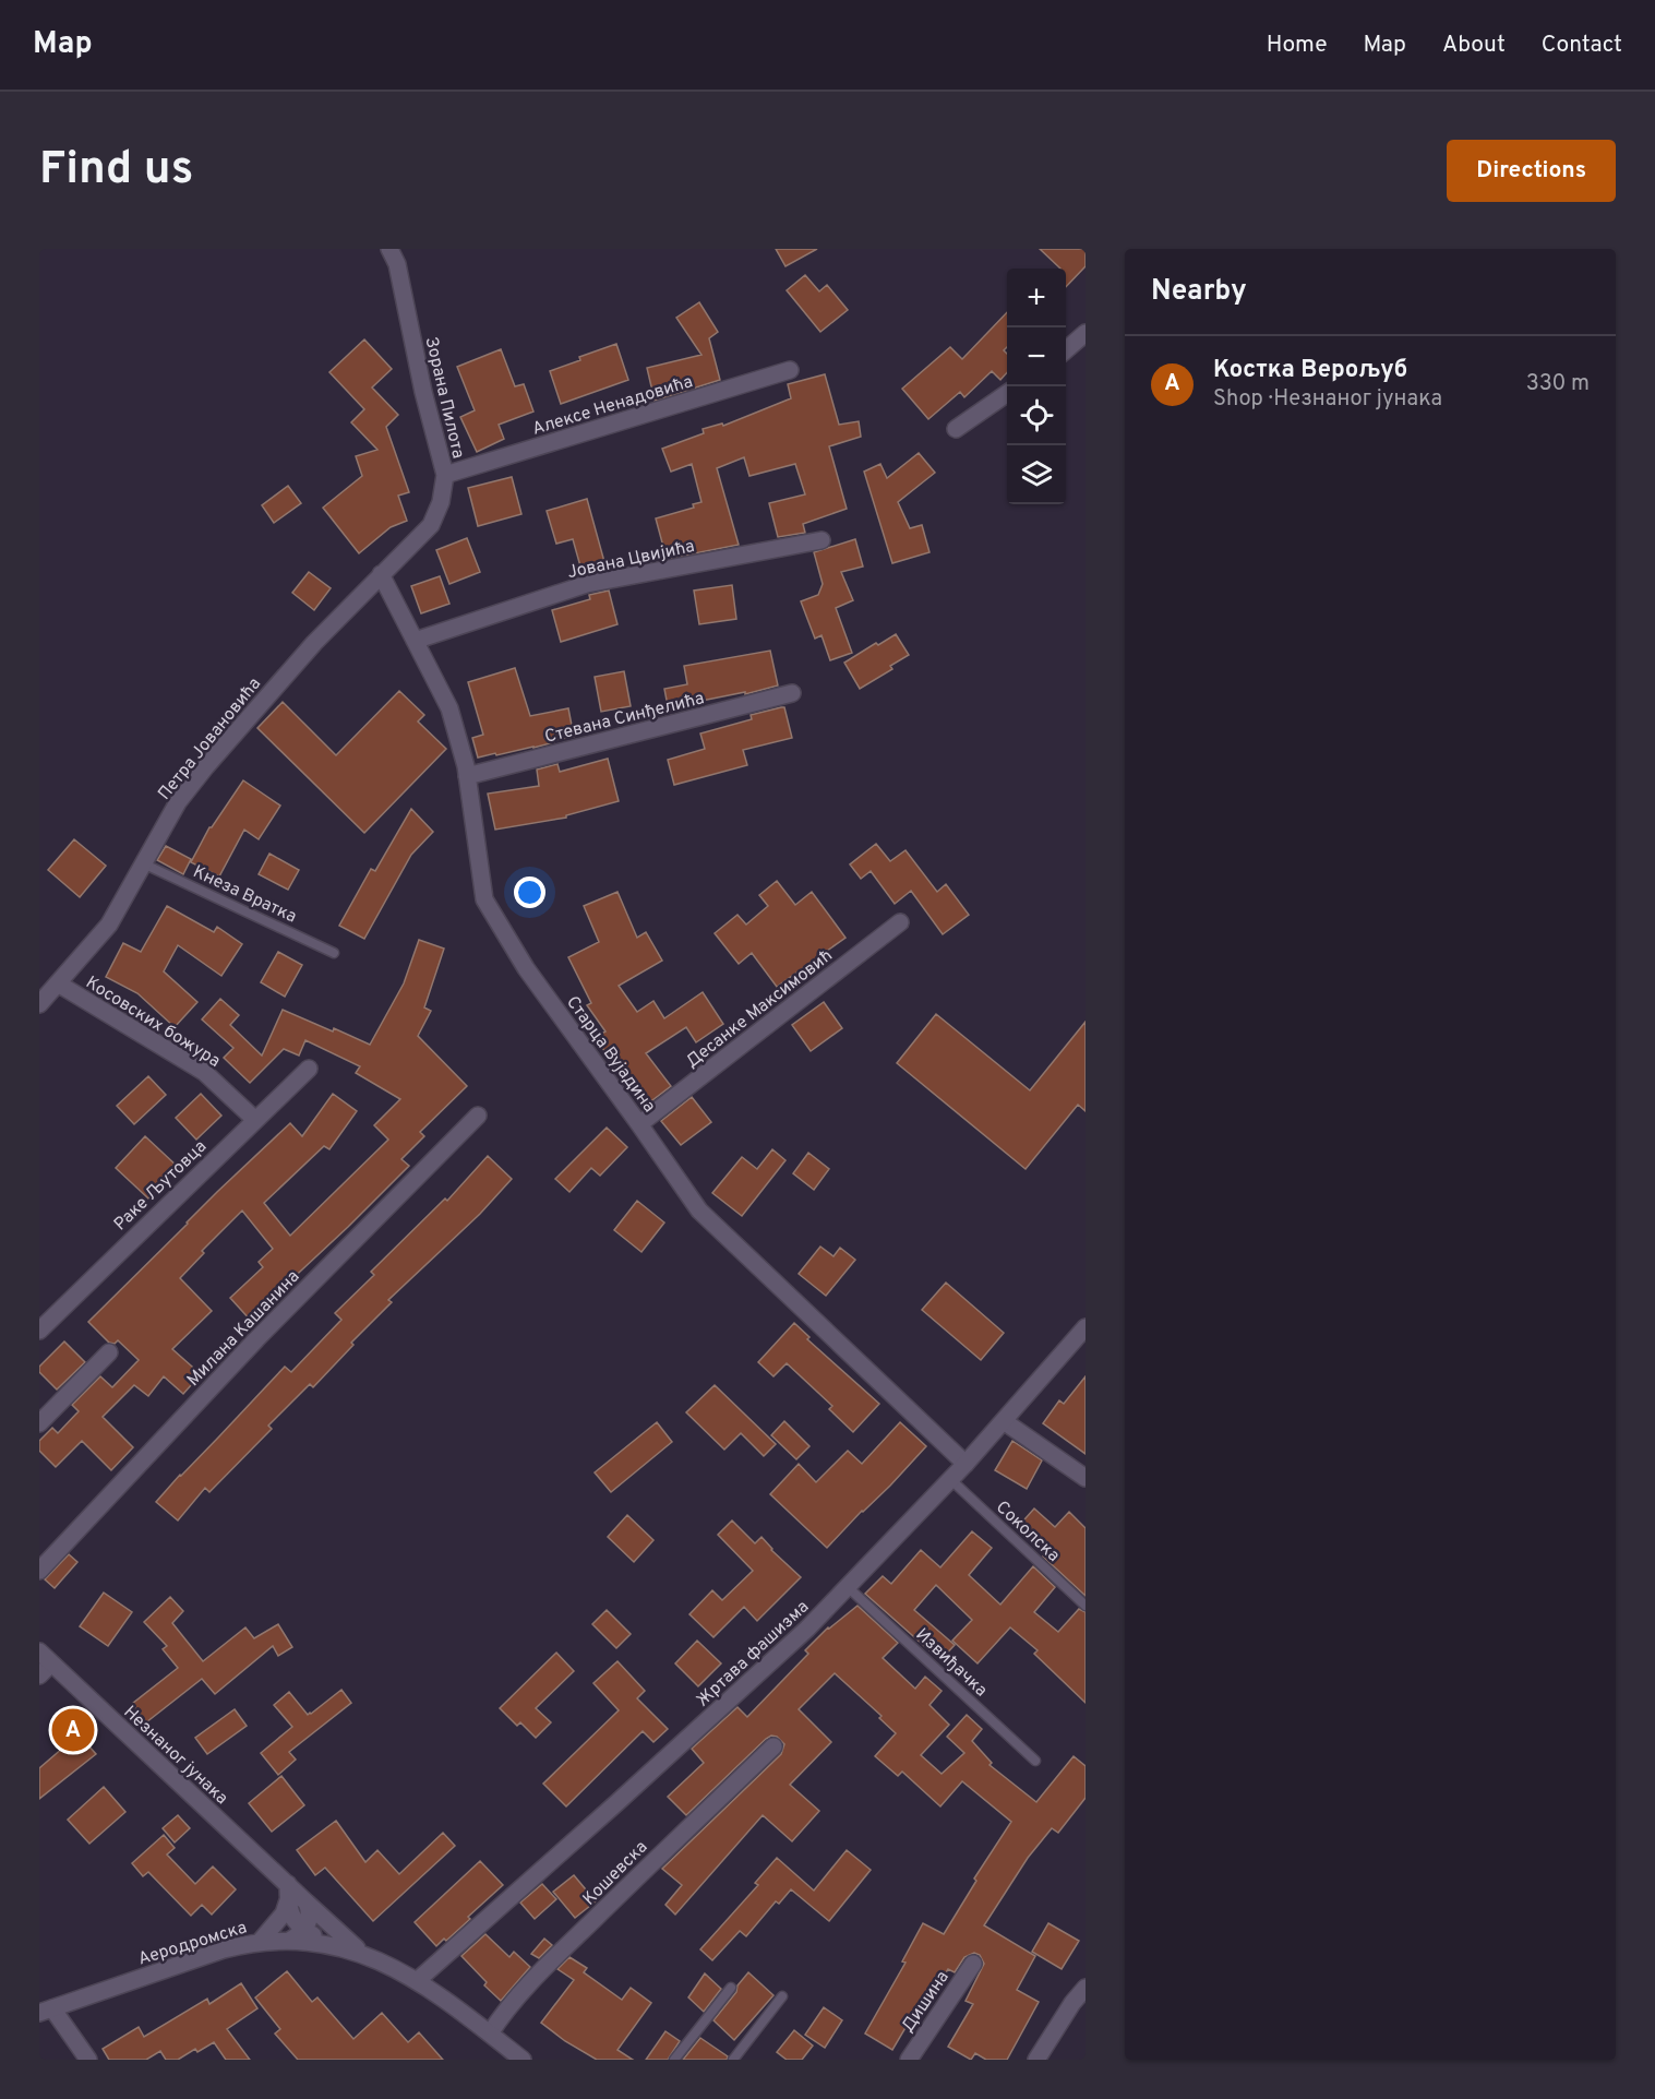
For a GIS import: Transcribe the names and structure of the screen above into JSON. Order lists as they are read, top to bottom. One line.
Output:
{"streets":{"street":["Зорана Пилота","Алексе Ненадовића","Јована Цвијића","Стевана Синђелића","Петра Јовановића","Десанке Максимовић","Косовских божура","Старца Вујадина","Раке Љутовца","Милана Кашанина","Жртава фашизма","Незнаног јунака","Кошевска","Аеродромска","Дишина"],"lane":["Кнеза Вратка","Соколска","Извиђачка"]},"crossings":[["Зорана Пилота","Алексе Ненадовића"],["Зорана Пилота","Петра Јовановића"],["Зорана Пилота","Старца Вујадина"],["Јована Цвијића","Старца Вујадина"],["Стевана Синђелића","Старца Вујадина"],["Петра Јовановића","Кнеза Вратка"],["Петра Јовановића","Косовских божура"],["Петра Јовановића","Старца Вујадина"],["Десанке Максимовић","Старца Вујадина"],["Косовских божура","Раке Љутовца"],["Старца Вујадина","Жртава фашизма"],["Соколска","Жртава фашизма"],["Жртава фашизма","Извиђачка"],["Жртава фашизма","Аеродромска"],["Незнаног јунака","Аеродромска"],["Кошевска","Аеродромска"]],"page":{"header":"Map","nav":["Home","Map","About","Contact"],"buttons":"Directions","title":"Find us","heading":"Nearby","map_buttons":["+","−"],"list":[{"mark":"A","name":"Костка Верољуб","note":"Shop · Незнаног јунака","value":"330 m"}],"pins":"A"}}
